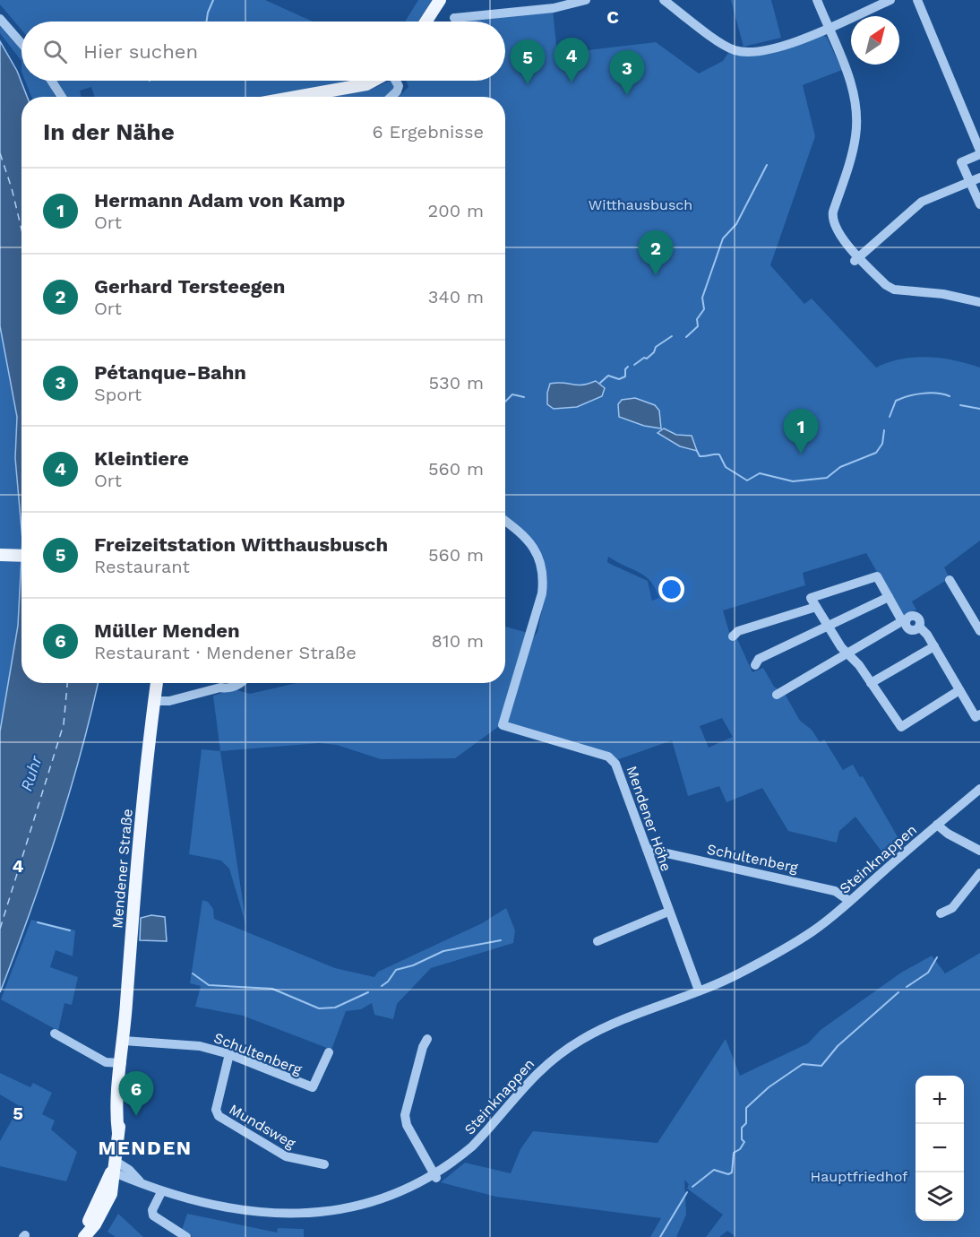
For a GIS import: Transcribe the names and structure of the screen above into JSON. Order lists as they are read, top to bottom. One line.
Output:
{"streets":{"main road":["Mendener Straße"],"street":["Mendener Höhe","Schultenberg","Steinknappen","Mundsweg"]},"crossings":[["Mendener Höhe","Schultenberg"],["Mendener Höhe","Steinknappen"],["Schultenberg","Steinknappen"],["Schultenberg","Mendener Straße"],["Schultenberg","Mundsweg"],["Steinknappen","Mendener Straße"]],"districts":["MENDEN"],"water":["Ruhr"],"parks":["Witthausbusch","Hauptfriedhof"],"north":"top right","page":{"search":"Hier suchen","pins":["4","5","3","2","1","6"],"heading":["In der Nähe","6 Ergebnisse"],"list":[{"mark":"1","name":"Hermann Adam von Kamp","note":"Ort","value":"200 m"},{"mark":"2","name":"Gerhard Tersteegen","note":"Ort","value":"340 m"},{"mark":"3","name":"Pétanque-Bahn","note":"Sport","value":"530 m"},{"mark":"4","name":"Kleintiere","note":"Ort","value":"560 m"},{"mark":"5","name":"Freizeitstation Witthausbusch","note":"Restaurant","value":"560 m"},{"mark":"6","name":"Müller Menden","note":"Restaurant · Mendener Straße","value":"810 m"}],"map_buttons":["+","−"]},"grid":{"columns":["C"],"rows":["4","5"]}}
